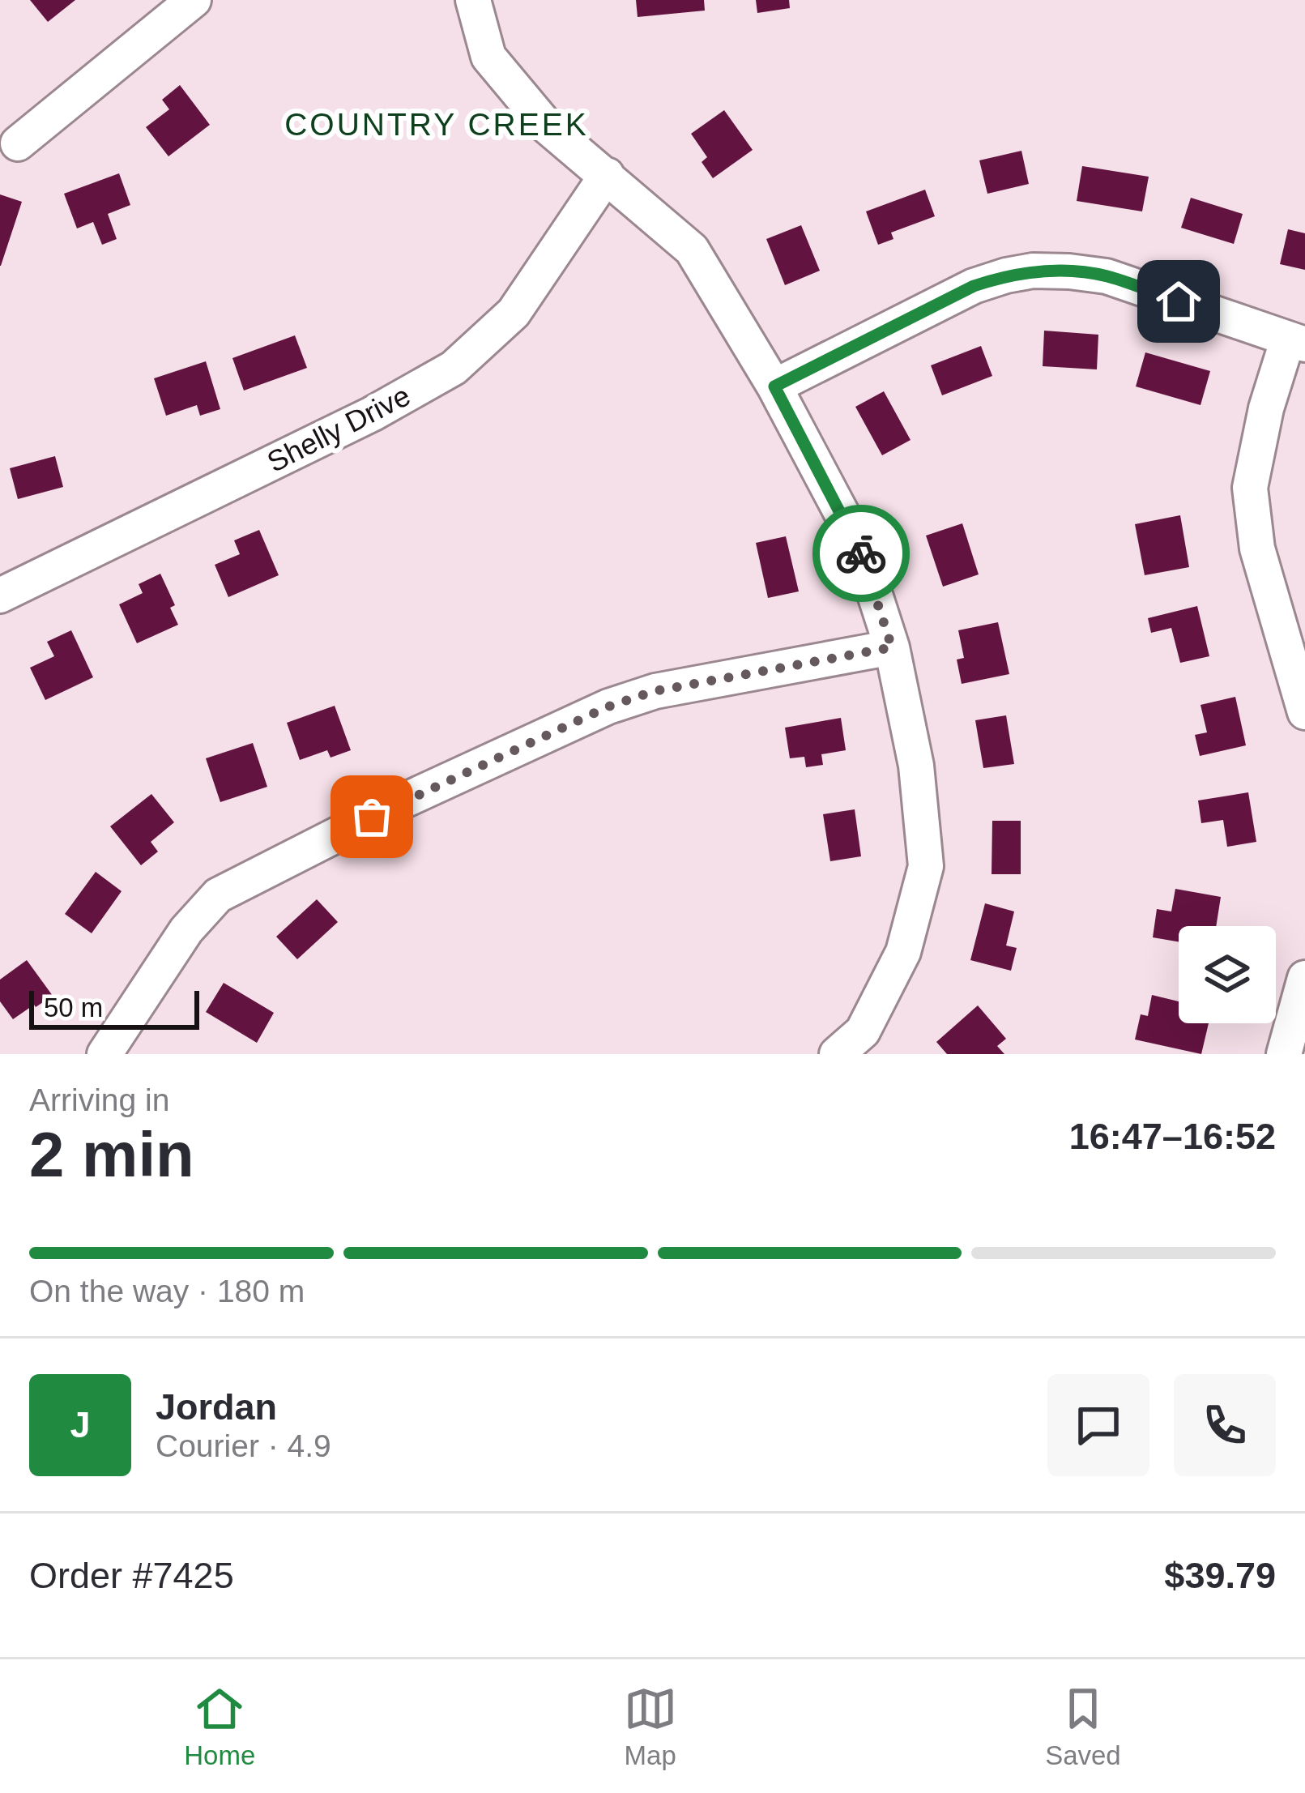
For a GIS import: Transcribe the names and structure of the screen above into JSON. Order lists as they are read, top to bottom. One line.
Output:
{"streets":{"street":["Shelly Drive"]},"districts":["COUNTRY CREEK"],"scale_bar":"50 m","page":{"scale":"50 m","heading":["2 min","Arriving in","16:47–16:52"],"panel":["Jordan","Courier · 4.9","Order #7425","$39.79"],"bar":"On the way · 180 m","round":"J","tabs":["Home","Map","Saved"]}}
